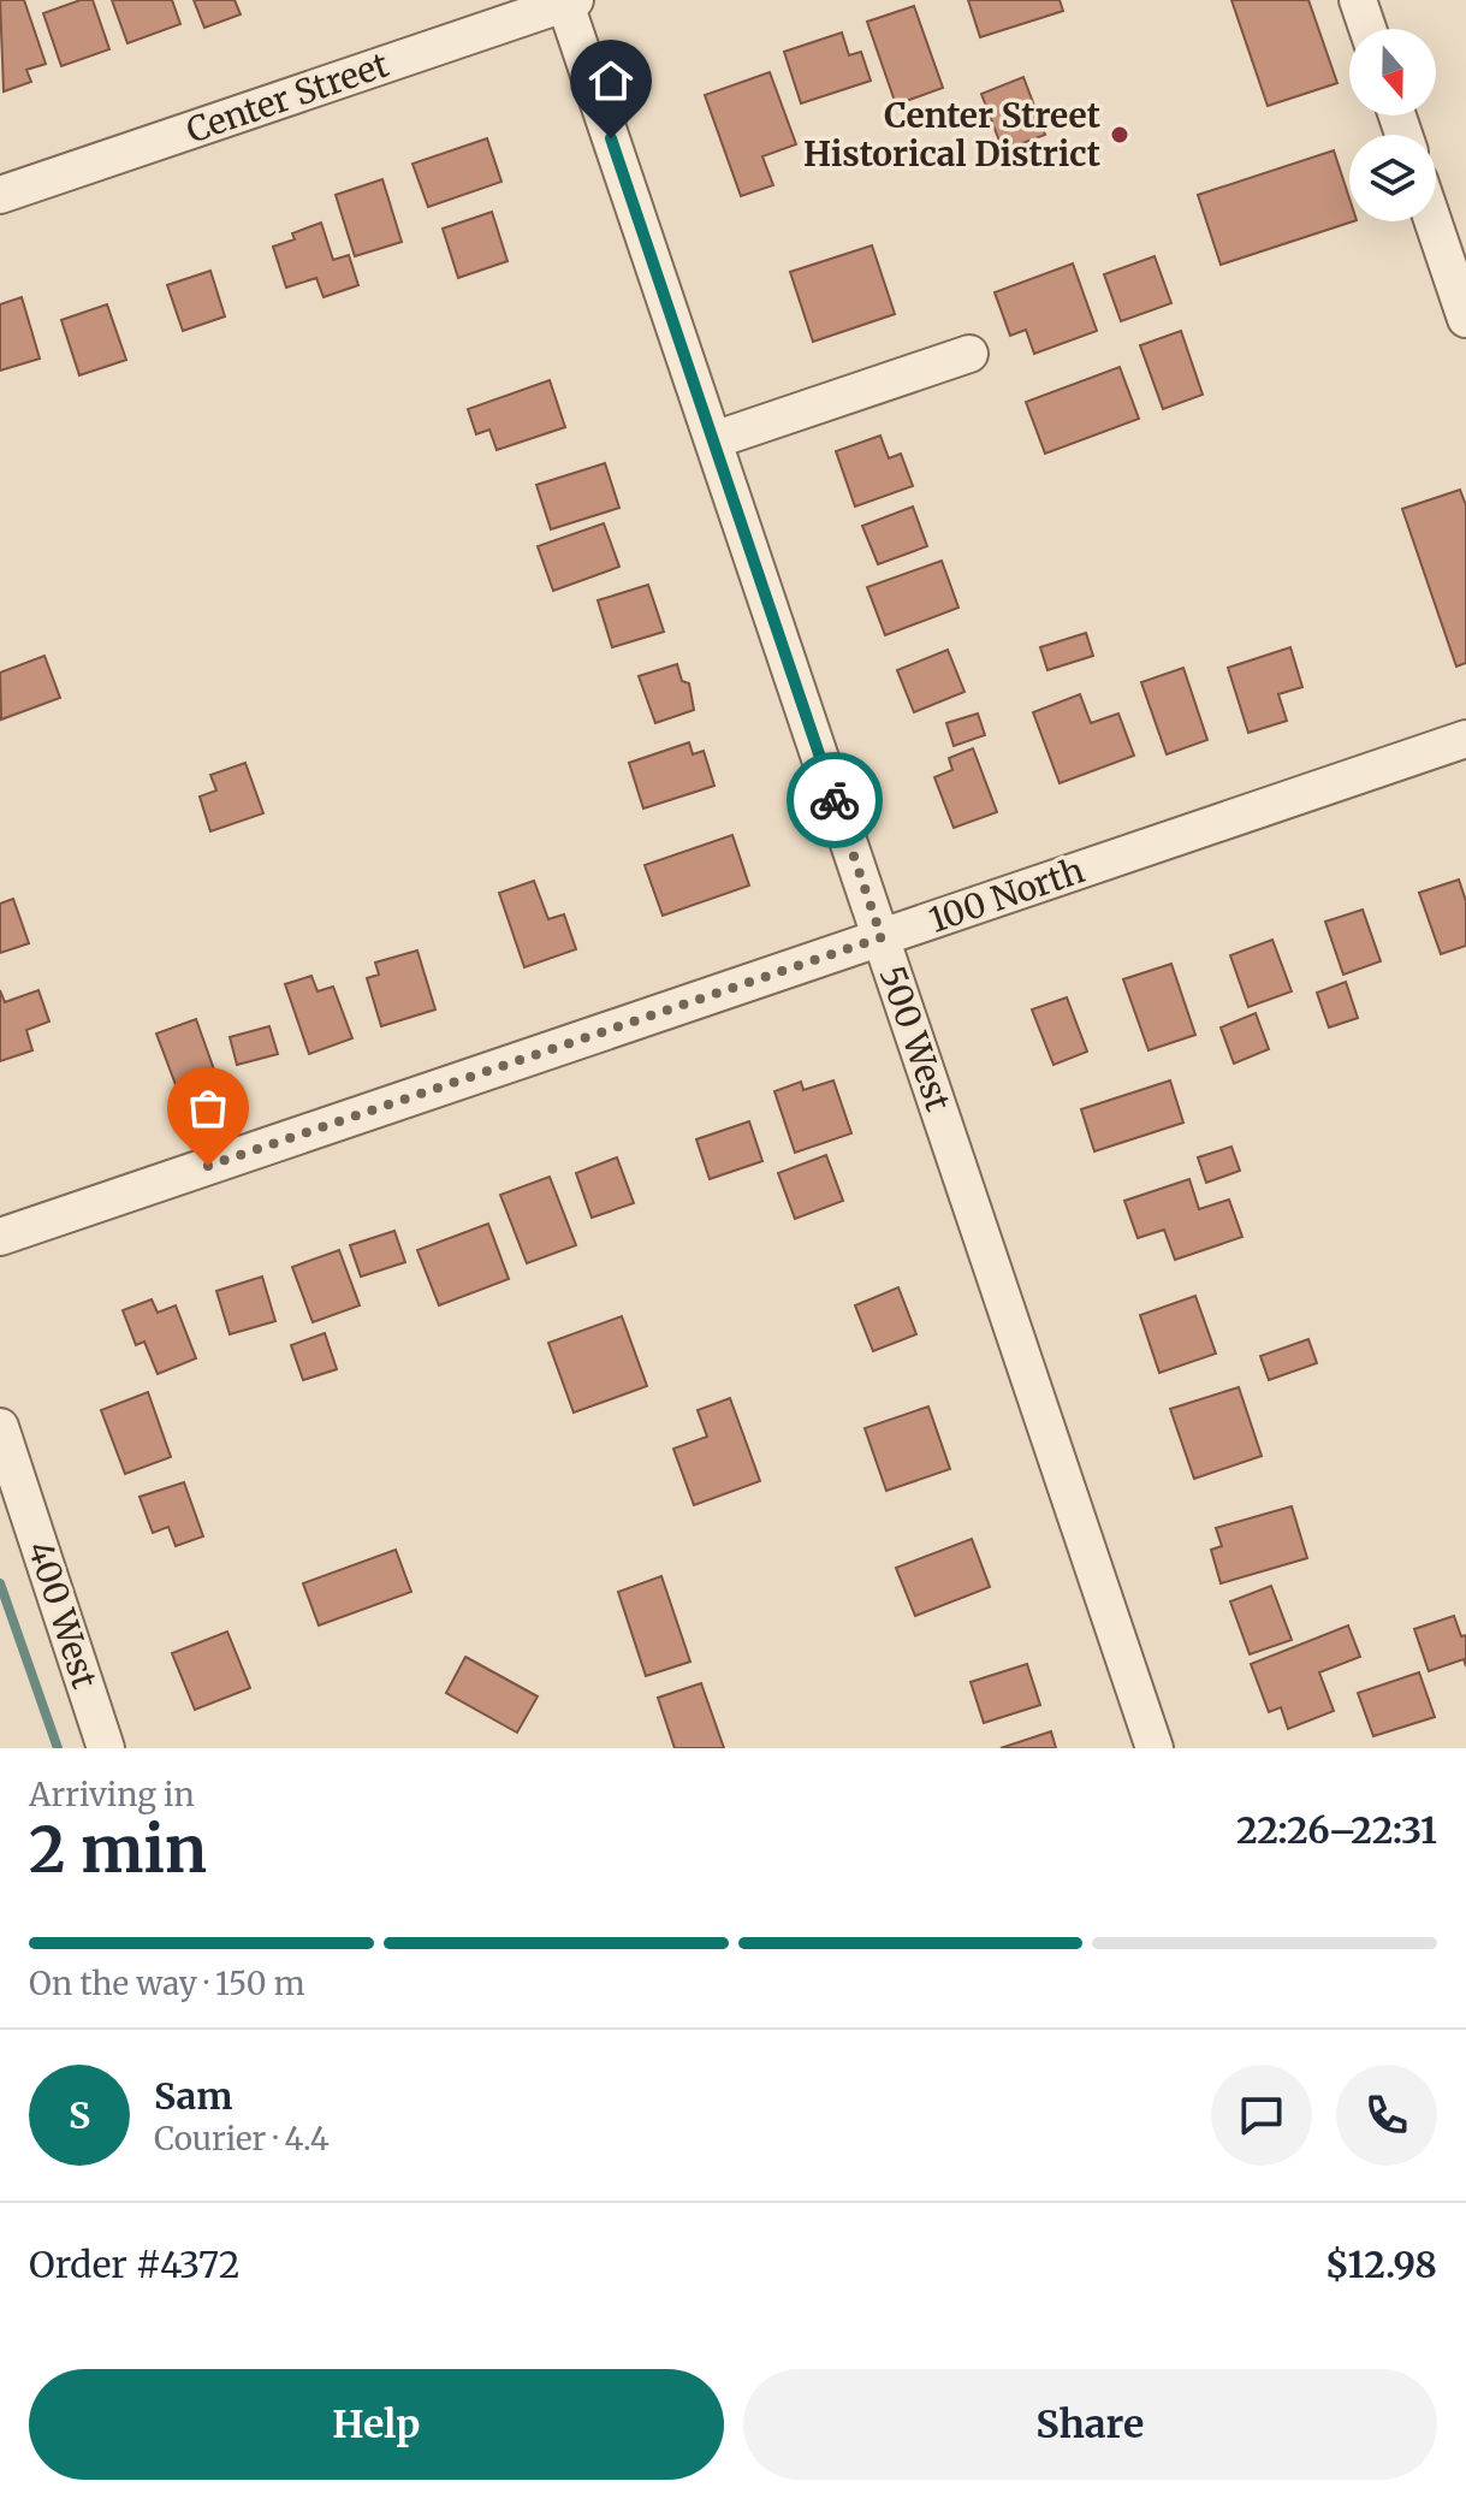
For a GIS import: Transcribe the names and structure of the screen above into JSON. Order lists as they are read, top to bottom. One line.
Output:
{"streets":{"street":["Center Street","100 North","500 West","400 West"]},"crossings":[["Center Street","500 West"],["100 North","500 West"]],"places":["Center Street Historical District"],"north":"bottom","page":{"heading":["2 min","Arriving in","22:26–22:31"],"panel":["Sam","Courier · 4.4","Order #4372","$12.98"],"bar":"On the way · 150 m","round":"S","buttons":["Help","Share"]}}
